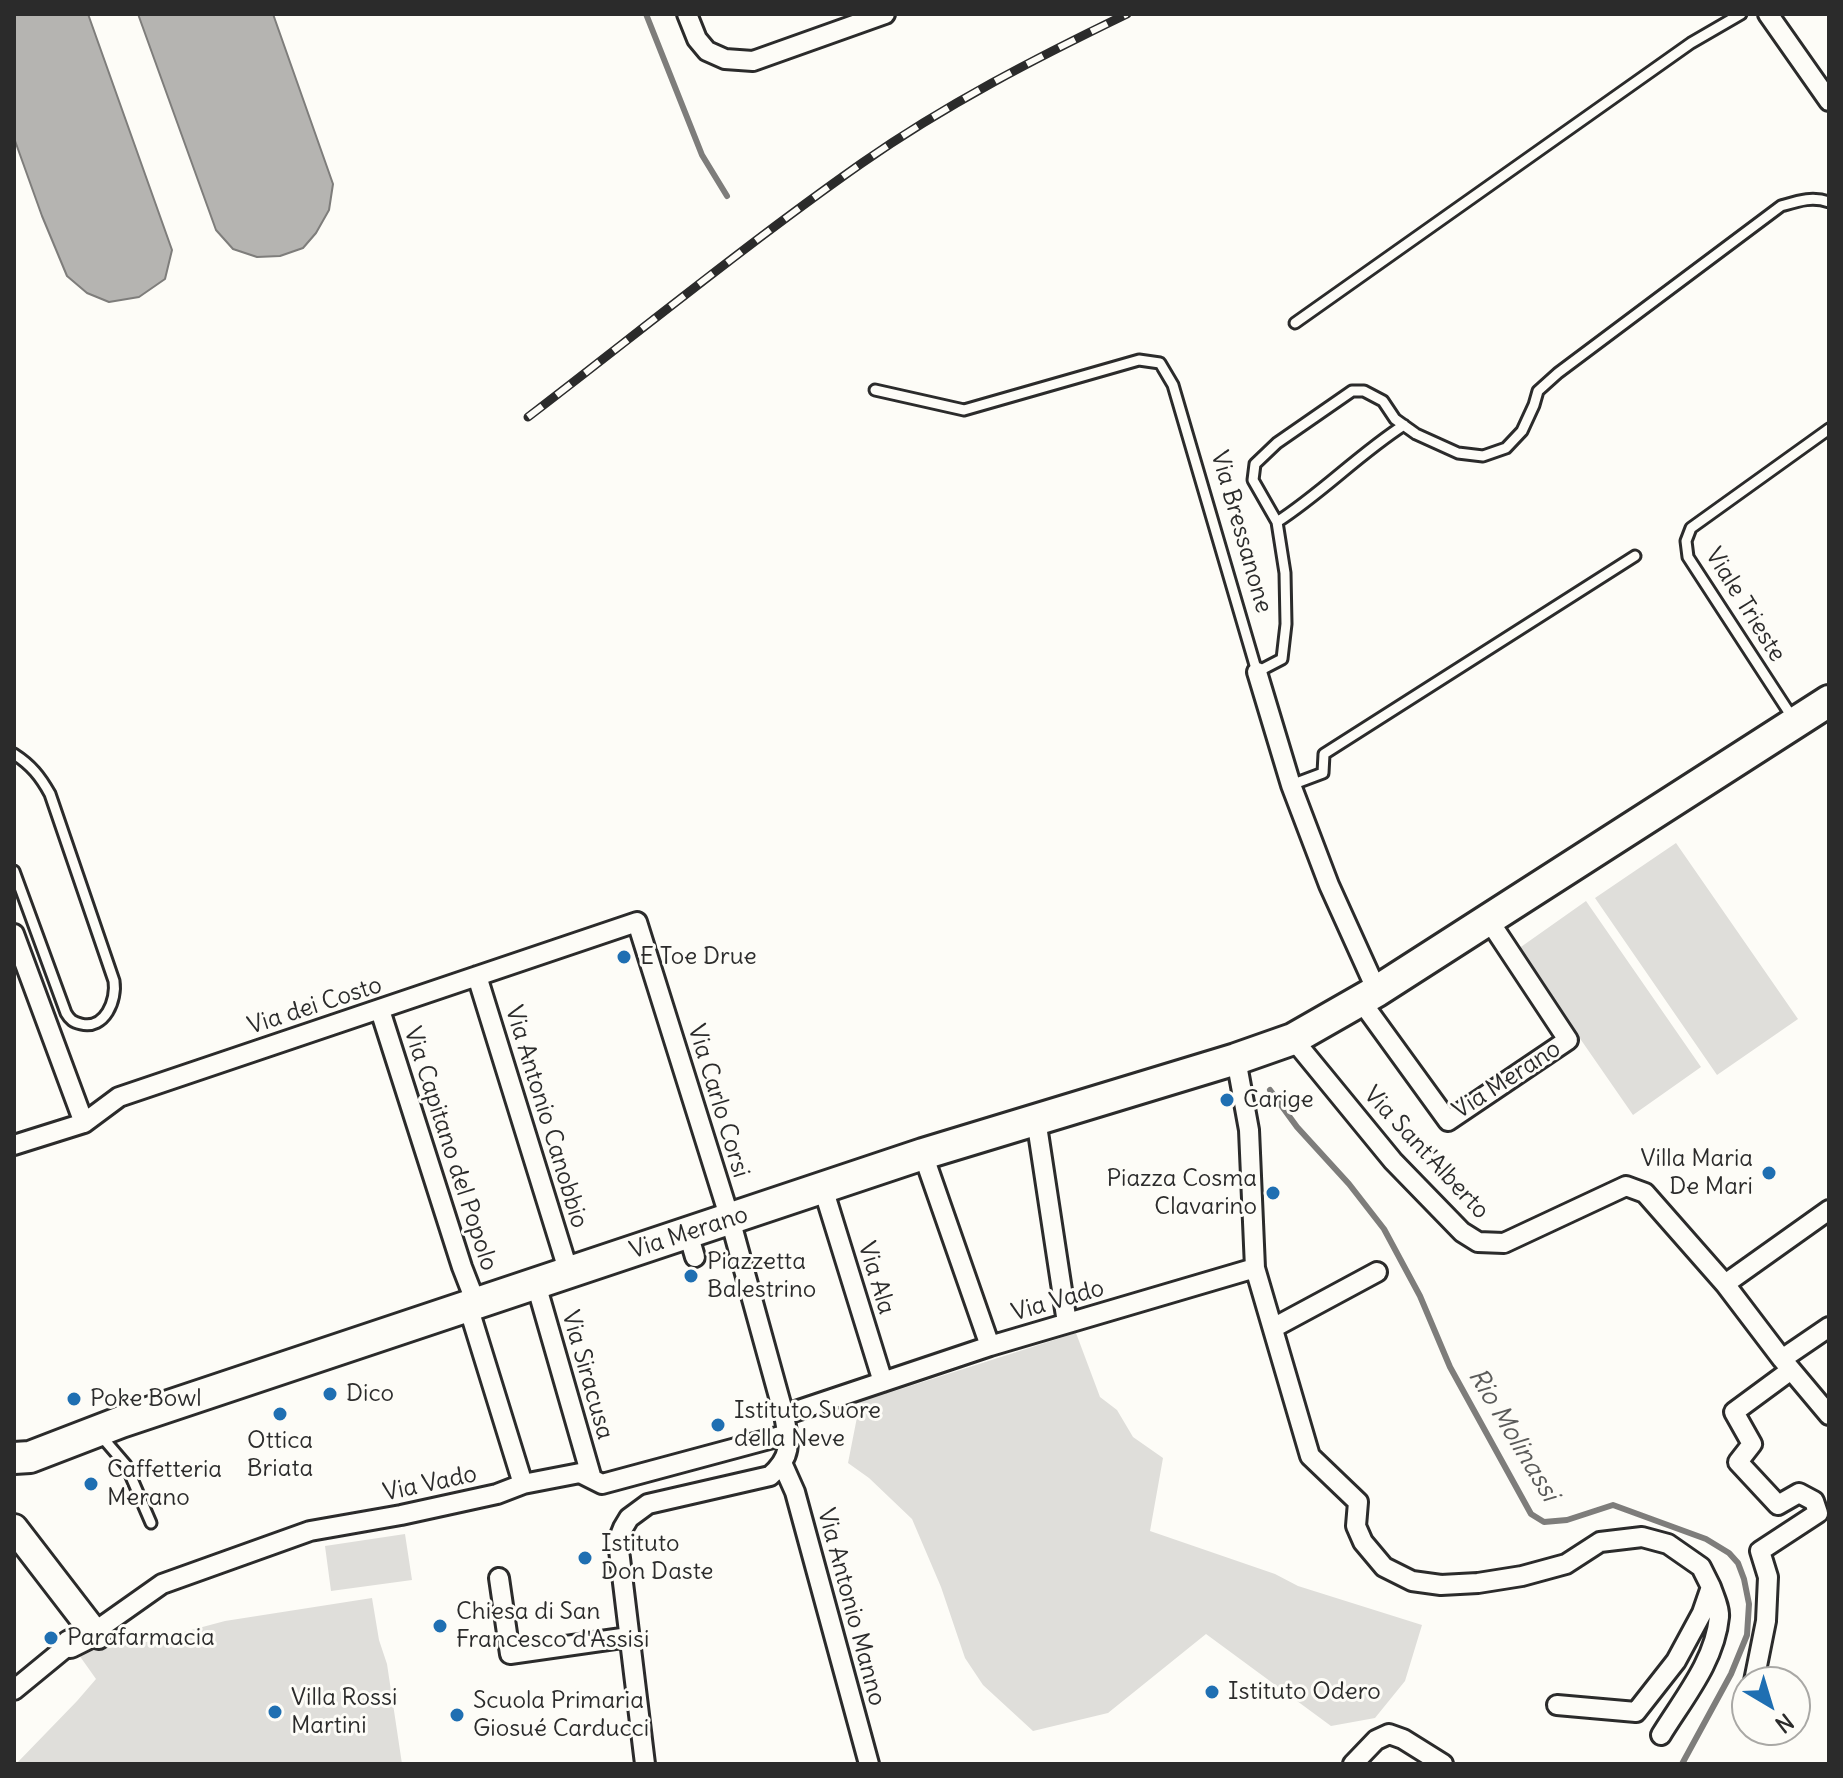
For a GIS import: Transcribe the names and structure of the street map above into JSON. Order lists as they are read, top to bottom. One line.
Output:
{"streets":{"main road":["Via Merano"],"street":["Via Bressanone","Via dei Costo","Via Carlo Corsi","Via Antonio Canobbio","Via Capitano del Popolo","Via Sant'Alberto","Via Ala","Via Vado","Via Siracusa","Via Antonio Manno"],"lane":["Viale Trieste"]},"crossings":[["Via Bressanone","Via Merano"],["Viale Trieste","Via Merano"],["Via dei Costo","Via Carlo Corsi"],["Via dei Costo","Via Antonio Canobbio"],["Via dei Costo","Via Capitano del Popolo"],["Via Merano","Via Carlo Corsi"],["Via Merano","Via Antonio Canobbio"],["Via Merano","Via Capitano del Popolo"],["Via Merano","Via Sant'Alberto"],["Via Merano","Via Ala"],["Via Merano","Via Siracusa"],["Via Carlo Corsi","Via Vado"],["Via Capitano del Popolo","Via Vado"],["Via Ala","Via Vado"],["Via Vado","Via Siracusa"]],"water":["Rio Molinassi"],"places":["E Toe Drue","Carige","Villa Maria De Mari","Piazza Cosma Clavarino","Piazzetta Balestrino","Dico","Poke Bowl","Ottica Briata","Istituto Suore della Neve","Caffetteria Merano","Istituto Don Daste","Chiesa di San Francesco d'Assisi","Parafarmacia","Istituto Odero","Villa Rossi Martini","Scuola Primaria Giosué Carducci"],"north":"bottom right"}
